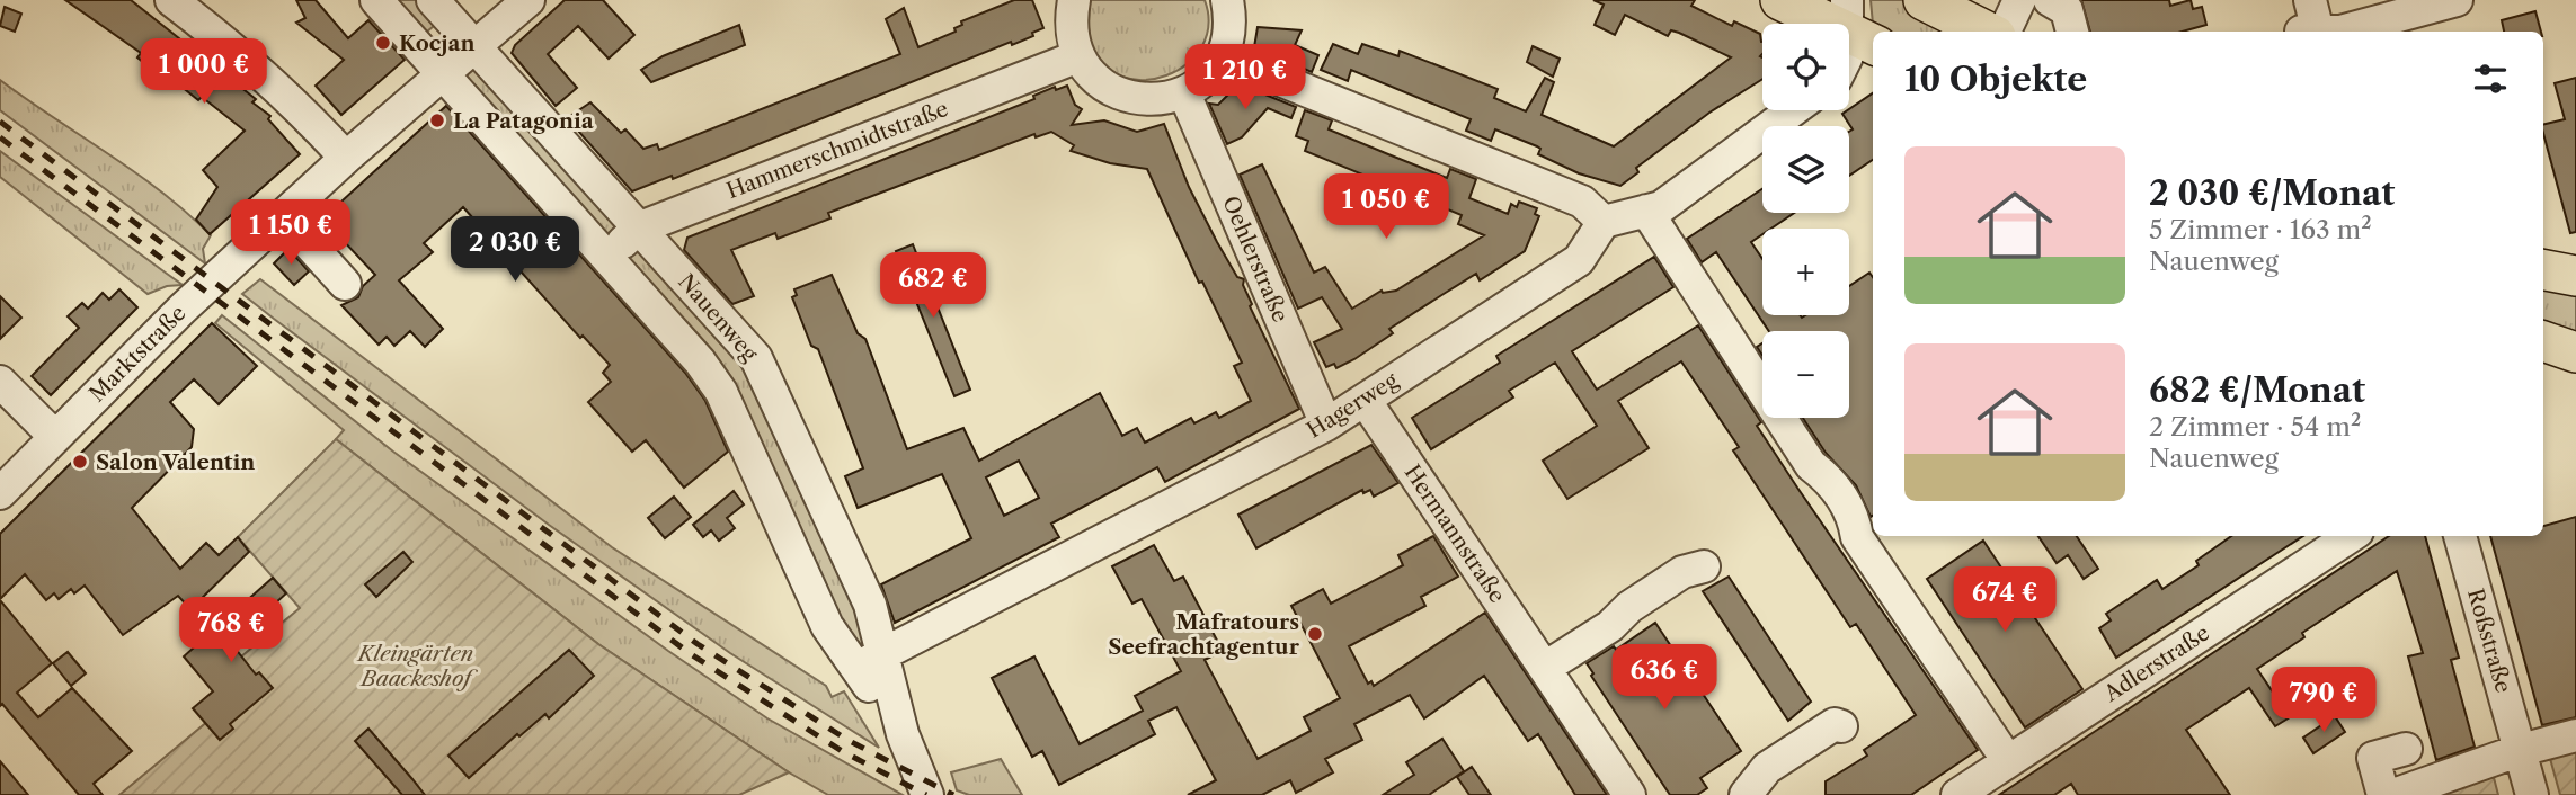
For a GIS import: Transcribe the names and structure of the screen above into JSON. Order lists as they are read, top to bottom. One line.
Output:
{"streets":{"street":["Hammerschmidtstraße","Oehlerstraße","Nauenweg","Marktstraße","Hagerweg","Hermannstraße","Roßstraße","Adlerstraße"]},"crossings":[["Hammerschmidtstraße","Nauenweg"],["Oehlerstraße","Hagerweg"],["Nauenweg","Marktstraße"],["Nauenweg","Hagerweg"],["Hagerweg","Hermannstraße"]],"parks":["Kleingärten Baackeshof"],"places":["Kocjan","La Patagonia","Salon Valentin","Mafratours Seefrachtagentur"],"page":{"map_buttons":["+","−"],"heading":"10 Objekte","price":["1 000 €","1 210 €","1 050 €","1 150 €","2 030 €","682 €","674 €","768 €","636 €","790 €"],"list":[{"name":"2 030 €/Monat","note":"5 Zimmer · 163 m² · Nauenweg"},{"name":"682 €/Monat","note":"2 Zimmer · 54 m² · Nauenweg"}]}}
